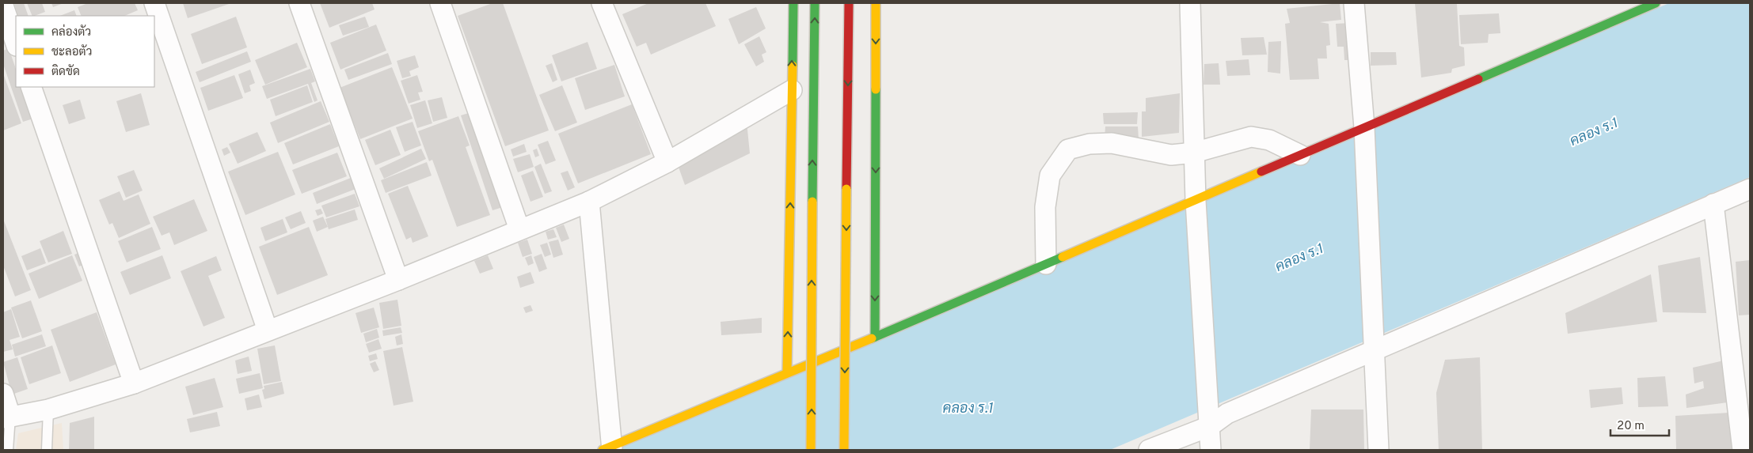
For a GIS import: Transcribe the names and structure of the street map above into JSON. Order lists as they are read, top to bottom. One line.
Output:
{"water":["คลอง ร.1"],"legend":["คล่องตัว","ชะลอตัว","ติดขัด"],"scale_bar":"20 m"}
